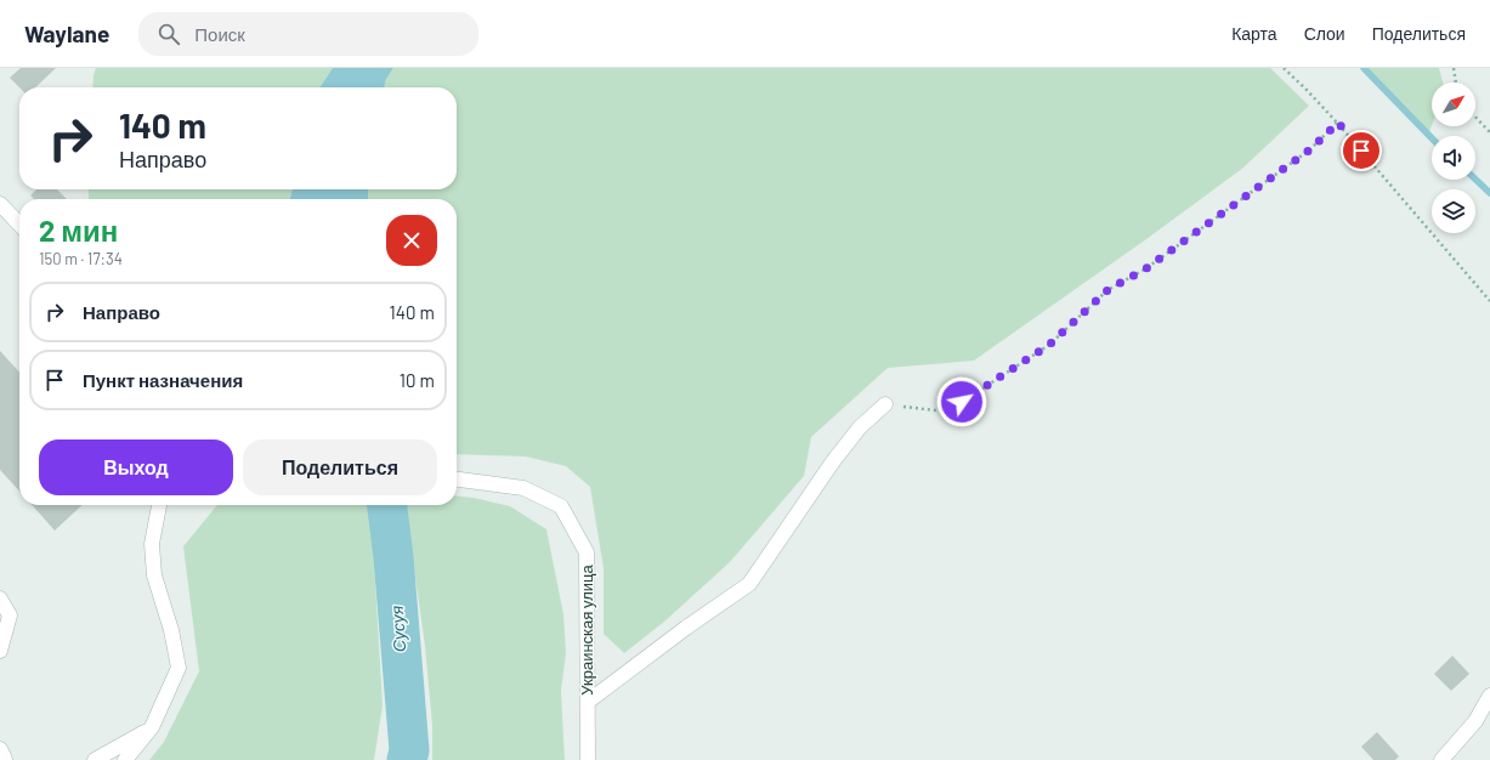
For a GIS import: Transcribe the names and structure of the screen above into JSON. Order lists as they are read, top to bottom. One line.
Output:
{"streets":{"street":["Украинская улица"]},"water":["Сусуя"],"north":"top right","page":{"header":"Waylane","search":"Поиск","nav":["Карта","Слои","Поделиться"],"turn":["140 m","Направо"],"heading":["2 мин","150 m · 17:34"],"list":[{"name":"Направо","value":"140 m"},{"name":"Пункт назначения","value":"10 m"}],"buttons":["Выход","Поделиться"]}}
